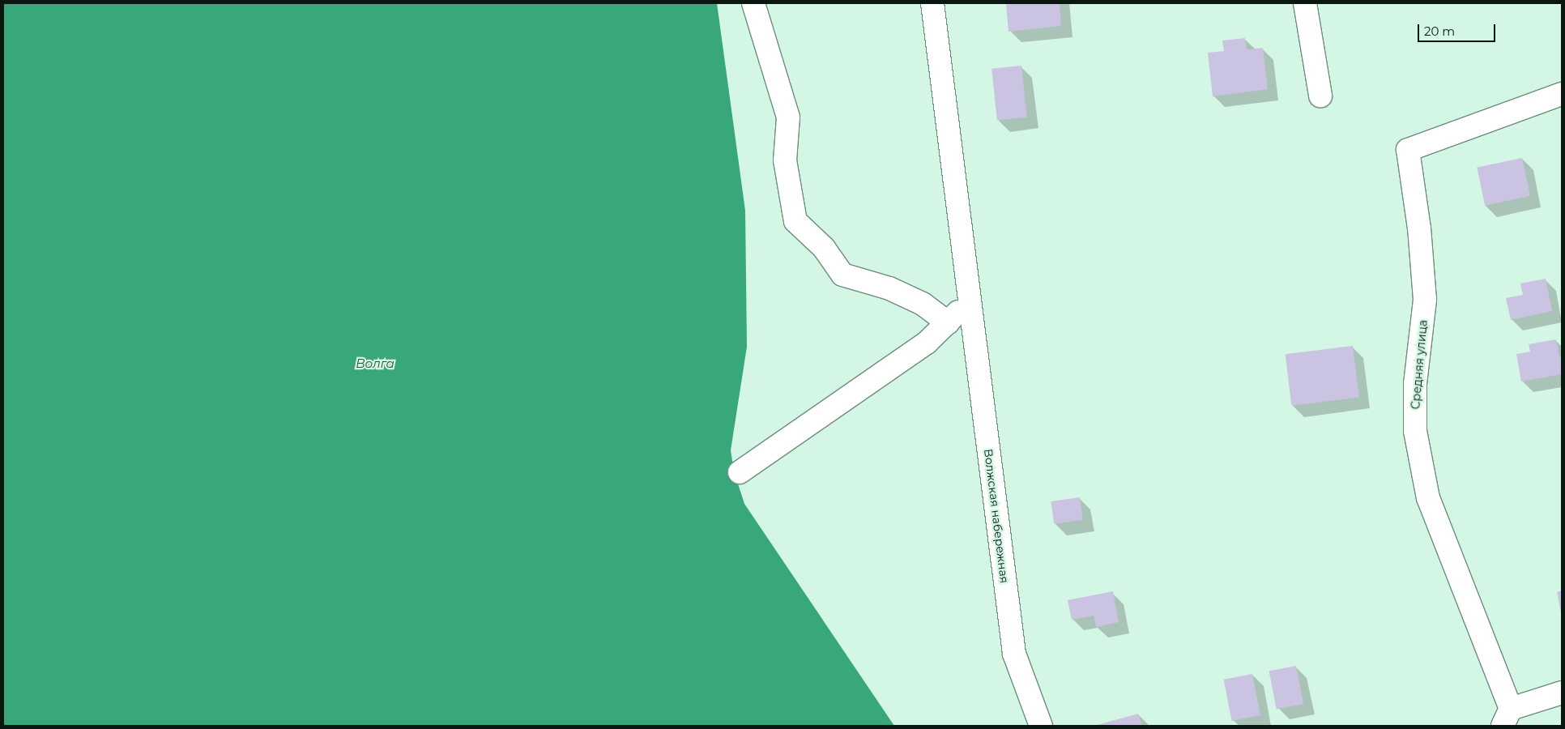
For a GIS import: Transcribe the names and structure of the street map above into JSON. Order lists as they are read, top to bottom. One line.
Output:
{"streets":{"street":["Средняя улица","Волжская набережная"]},"water":["Волга"],"scale_bar":"20 m"}
